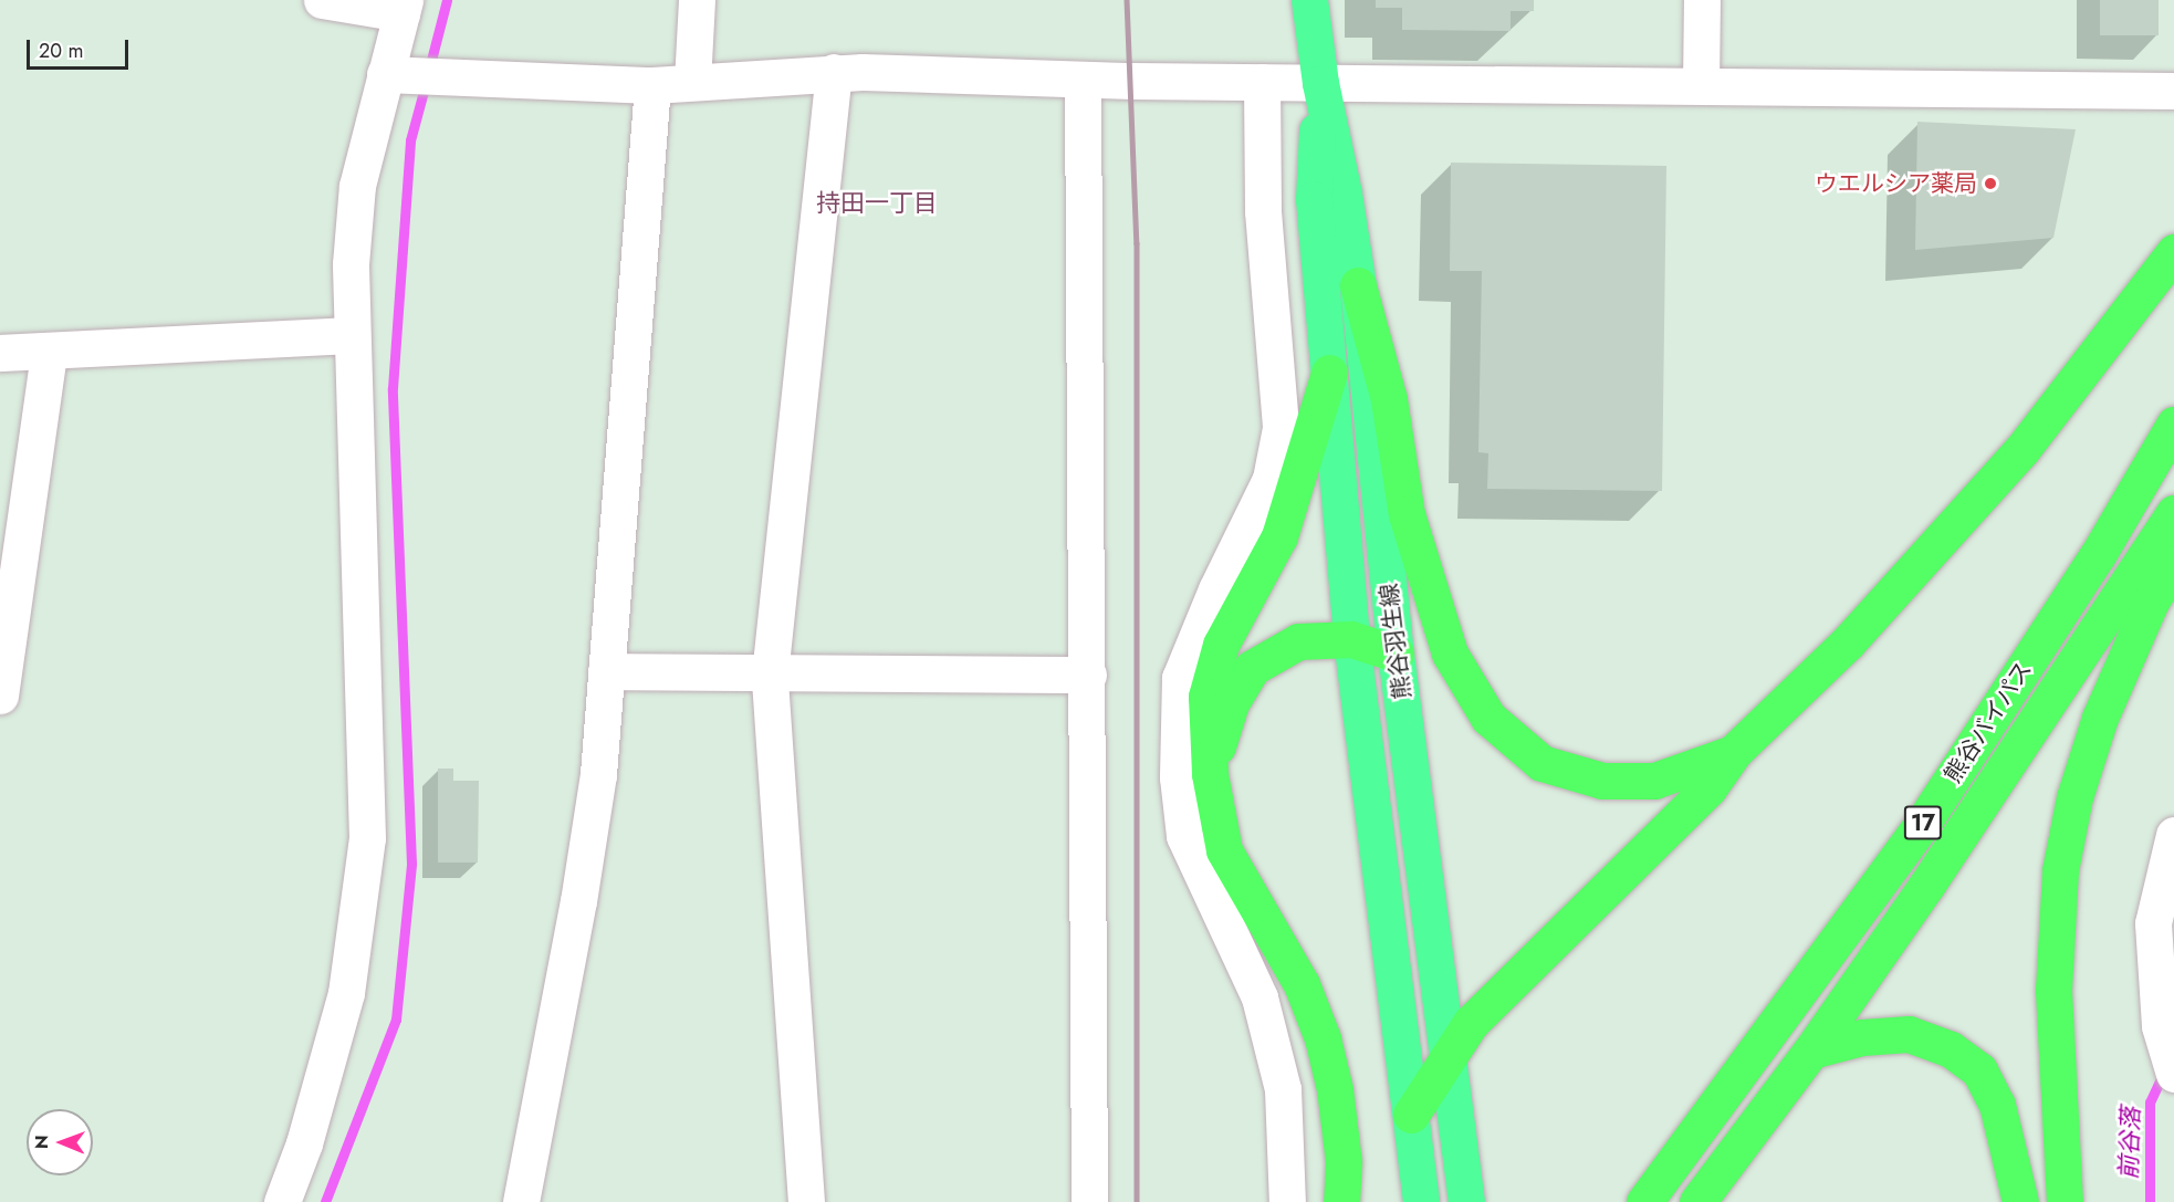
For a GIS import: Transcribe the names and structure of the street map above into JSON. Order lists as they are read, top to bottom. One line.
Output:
{"streets":{"highway":["熊谷バイパス","17"],"main road":["熊谷羽生線"]},"districts":["持田一丁目"],"water":["前谷落"],"places":["ウエルシア薬局"],"scale_bar":"20 m","north":"left"}
